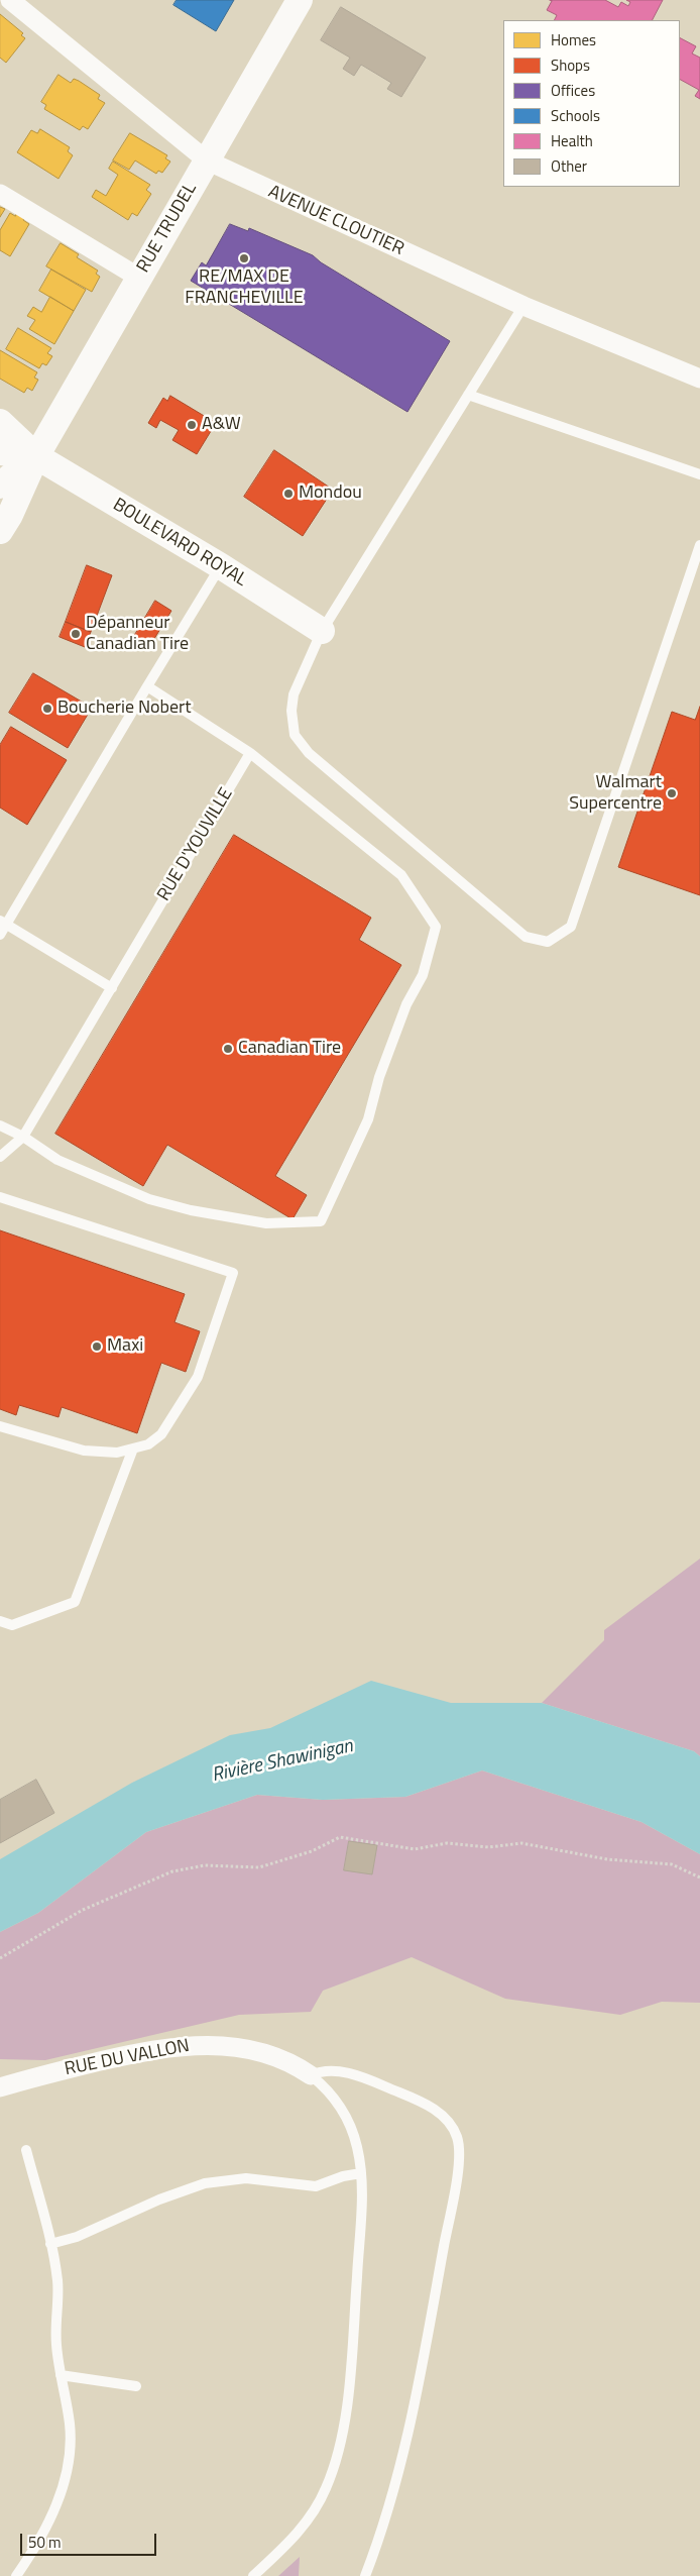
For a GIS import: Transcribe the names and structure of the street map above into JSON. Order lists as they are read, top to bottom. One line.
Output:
{"streets":{"main road":["RUE TRUDEL","BOULEVARD ROYAL"],"street":["AVENUE CLOUTIER","RUE DU VALLON"],"lane":["RUE D'YOUVILLE"]},"crossings":[["AVENUE CLOUTIER","RUE TRUDEL"],["RUE TRUDEL","BOULEVARD ROYAL"]],"water":["Rivière Shawinigan"],"places":["RE/MAX DE FRANCHEVILLE","A&W","Mondou","Dépanneur Canadian Tire","Boucherie Nobert","Walmart Supercentre","Canadian Tire","Maxi"],"legend":["Homes","Shops","Offices","Schools","Health","Other"],"scale_bar":"50 m"}
